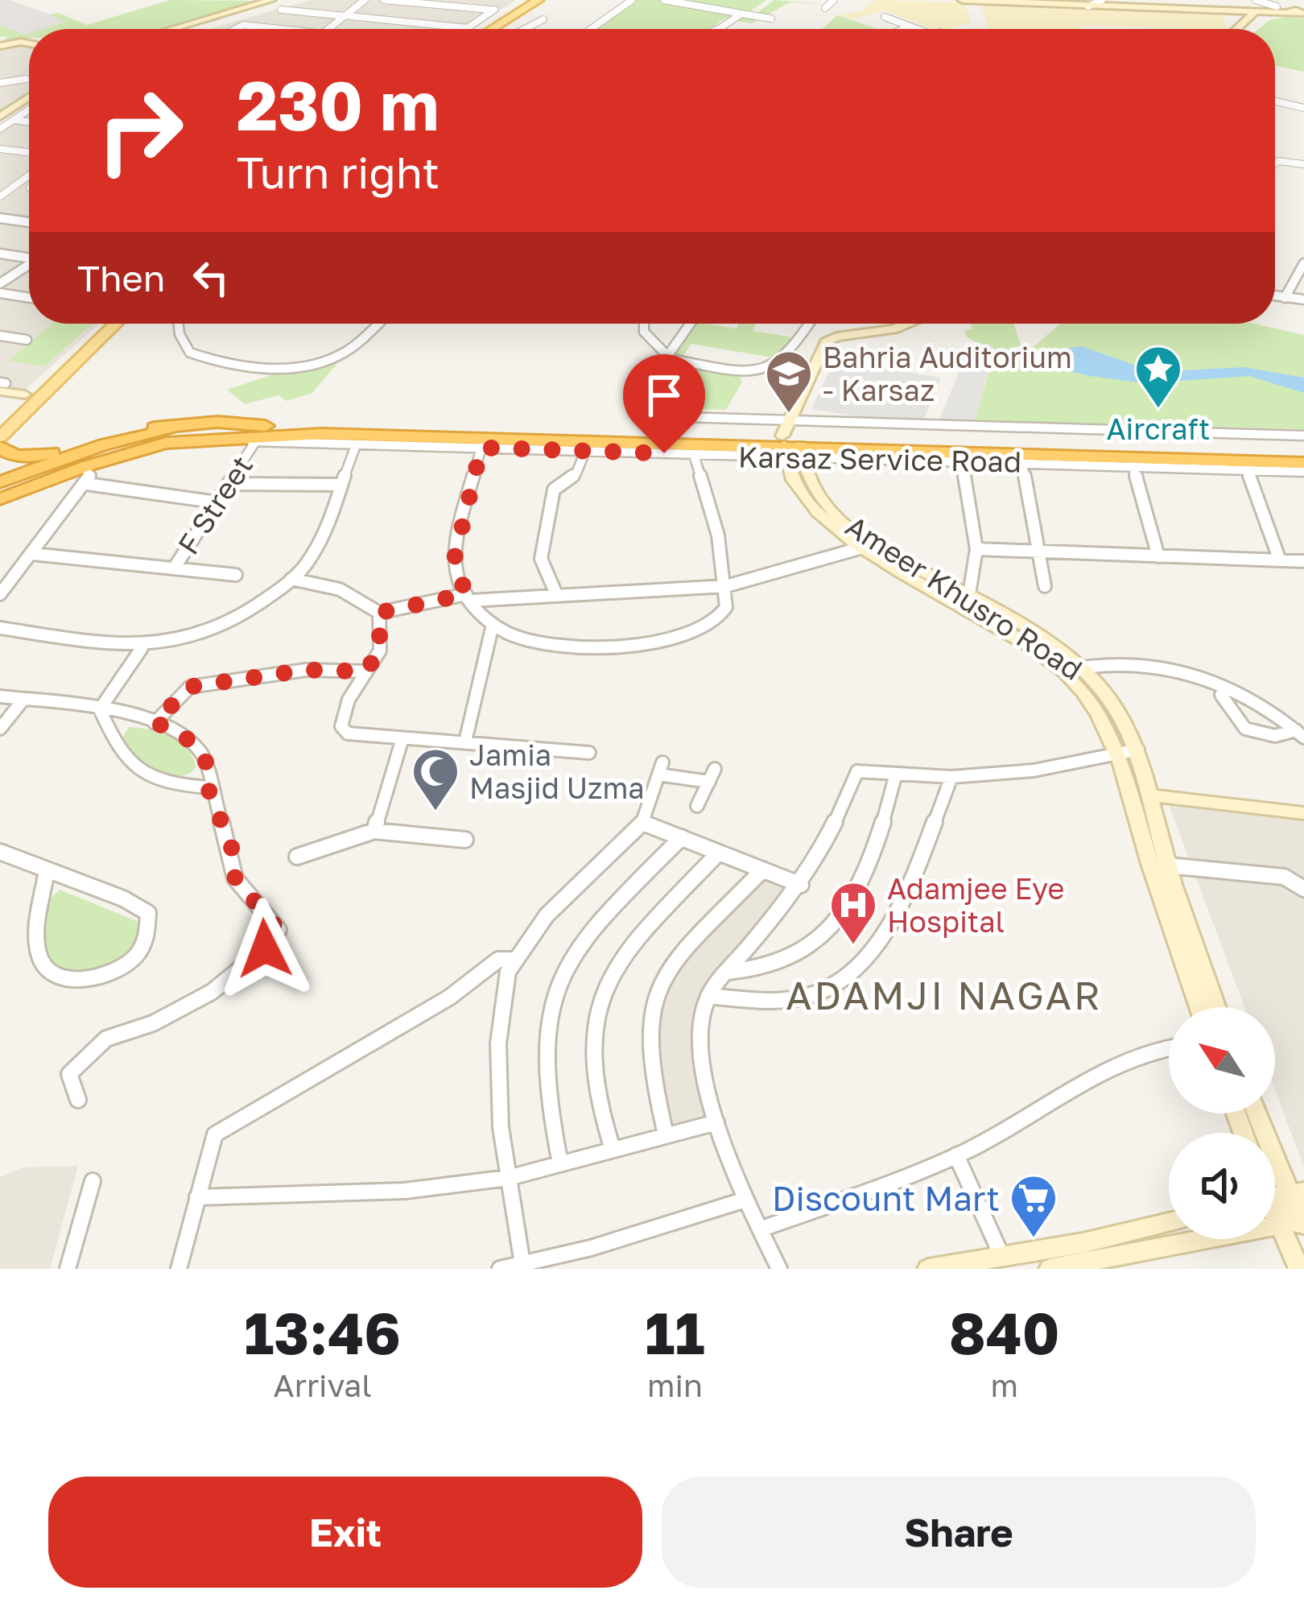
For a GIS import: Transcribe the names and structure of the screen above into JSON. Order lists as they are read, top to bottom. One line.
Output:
{"streets":{"street":["Karsaz Service Road","F Street","Ameer Khusro Road"]},"crossings":[["Karsaz Service Road","F Street"],["Karsaz Service Road","Ameer Khusro Road"]],"districts":["ADAMJI NAGAR"],"places":{"place":["Aircraft"],"school or university":["Bahria Auditorium - Karsaz"],"mosque":["Jamia Masjid Uzma"],"hospital":["Adamjee Eye Hospital"],"supermarket":["Discount Mart"]},"north":"top left","page":{"turn":["230 m","Turn right"],"then":"Then","eta":["13:46","Arrival","11","min","840","m"],"buttons":["Exit","Share"]}}
